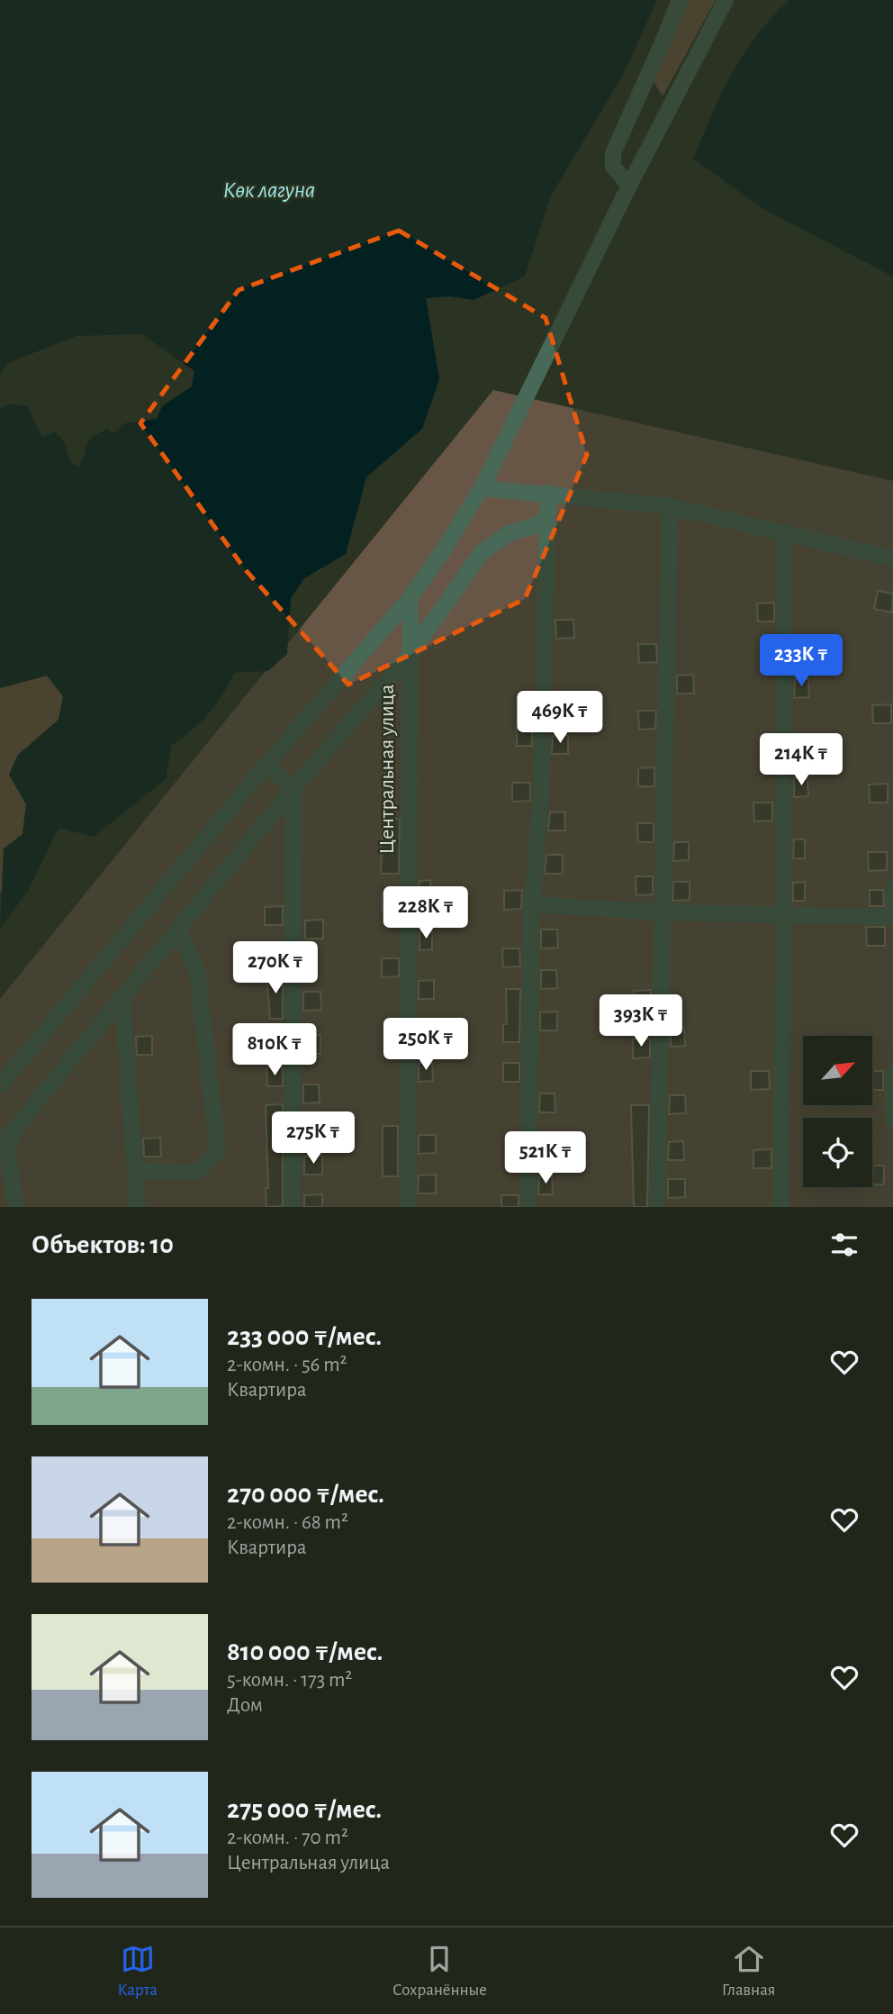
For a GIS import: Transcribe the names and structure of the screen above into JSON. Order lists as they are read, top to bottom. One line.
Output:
{"streets":{"street":["Центральная улица"]},"water":["Көк лагуна"],"north":"top right","page":{"price":["233K ₸","469K ₸","214K ₸","228K ₸","270K ₸","393K ₸","250K ₸","810K ₸","275K ₸","521K ₸"],"heading":"Объектов: 10","list":[{"name":"233 000 ₸/мес.","note":"2-комн. · 56 m² · Квартира"},{"name":"270 000 ₸/мес.","note":"2-комн. · 68 m² · Квартира"},{"name":"810 000 ₸/мес.","note":"5-комн. · 173 m² · Дом"},{"name":"275 000 ₸/мес.","note":"2-комн. · 70 m² · Центральная улица"}],"tabs":["Карта","Сохранённые","Главная"]}}
